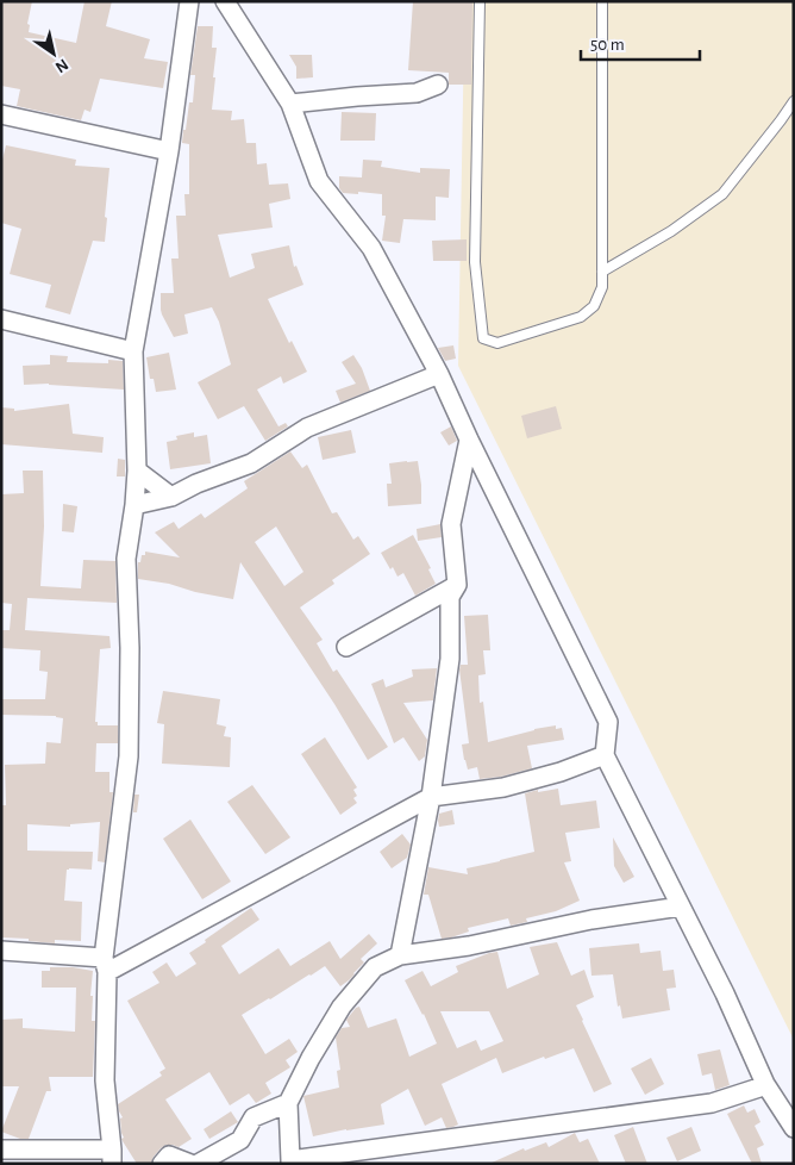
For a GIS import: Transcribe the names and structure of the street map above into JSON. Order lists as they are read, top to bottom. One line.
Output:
{"scale_bar":"50 m","north":"bottom right"}
